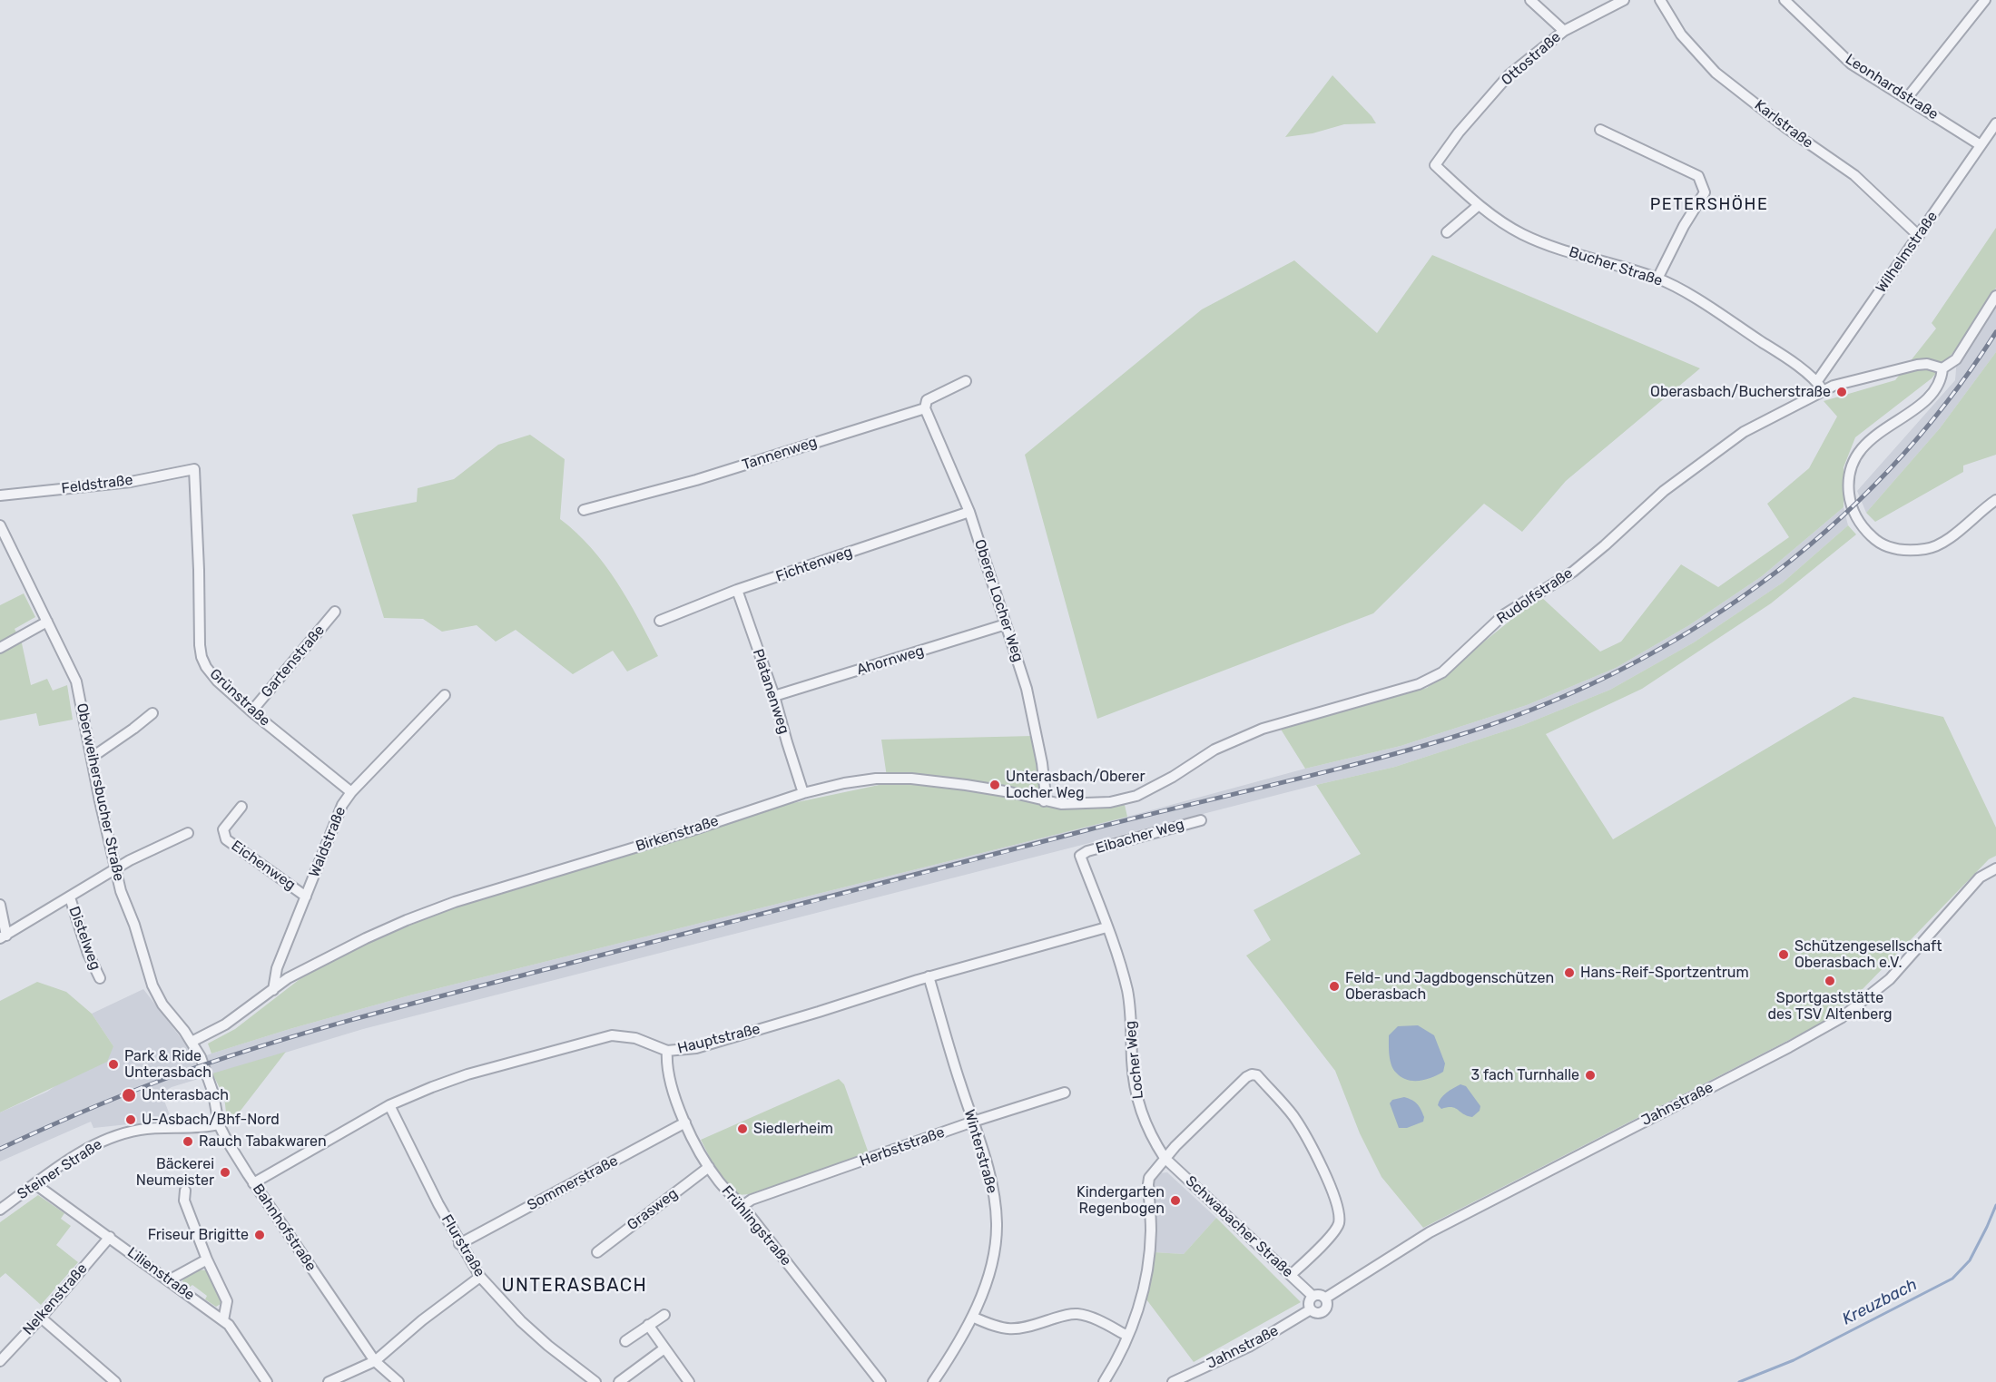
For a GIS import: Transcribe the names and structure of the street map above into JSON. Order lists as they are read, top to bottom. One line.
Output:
{"streets":{"street":["Ottostraße","Leonhardstraße","Karlstraße","Wilhelmstraße","Bucher Straße","Tannenweg","Feldstraße","Fichtenweg","Rudolfstraße","Oberer Locher Weg","Ahornweg","Gartenstraße","Platanenweg","Grünstraße","Oberweihersbucher Straße","Birkenstraße","Eibacher Weg","Waldstraße","Eichenweg","Distelweg","Hauptstraße","Locher Weg","Jahnstraße","Herbststraße","Winterstraße","Steiner Straße","Sommerstraße","Grasweg","Frühlingstraße","Schwabacher Straße","Bahnhofstraße","Flurstraße","Lilienstraße","Nelkenstraße"]},"crossings":[["Ottostraße","Bucher Straße"],["Leonhardstraße","Wilhelmstraße"],["Karlstraße","Wilhelmstraße"],["Wilhelmstraße","Bucher Straße"],["Wilhelmstraße","Rudolfstraße"],["Bucher Straße","Rudolfstraße"],["Tannenweg","Oberer Locher Weg"],["Feldstraße","Grünstraße"],["Fichtenweg","Oberer Locher Weg"],["Fichtenweg","Platanenweg"],["Rudolfstraße","Oberer Locher Weg"],["Rudolfstraße","Birkenstraße"],["Oberer Locher Weg","Ahornweg"],["Oberer Locher Weg","Birkenstraße"],["Ahornweg","Platanenweg"],["Gartenstraße","Grünstraße"],["Platanenweg","Birkenstraße"],["Grünstraße","Waldstraße"],["Oberweihersbucher Straße","Bahnhofstraße"],["Birkenstraße","Waldstraße"],["Eibacher Weg","Locher Weg"],["Waldstraße","Eichenweg"],["Hauptstraße","Locher Weg"],["Hauptstraße","Winterstraße"],["Hauptstraße","Frühlingstraße"],["Hauptstraße","Bahnhofstraße"],["Hauptstraße","Flurstraße"],["Locher Weg","Schwabacher Straße"],["Jahnstraße","Schwabacher Straße"],["Herbststraße","Winterstraße"],["Herbststraße","Frühlingstraße"],["Steiner Straße","Bahnhofstraße"],["Steiner Straße","Lilienstraße"],["Sommerstraße","Frühlingstraße"],["Sommerstraße","Flurstraße"],["Grasweg","Frühlingstraße"],["Lilienstraße","Nelkenstraße"]],"districts":["PETERSHÖHE","UNTERASBACH"],"water":["Kreuzbach"],"places":["Oberasbach/Bucherstraße","Unterasbach/Oberer Locher Weg","Schützengesellschaft Oberasbach e.V.","Hans-Reif-Sportzentrum","Sportgaststätte des TSV Altenberg","Feld- und Jagdbogenschützen Oberasbach","Park & Ride Unterasbach","3 fach Turnhalle","Unterasbach","U-Asbach/Bhf-Nord","Siedlerheim","Rauch Tabakwaren","Bäckerei Neumeister","Kindergarten Regenbogen","Friseur Brigitte"]}
